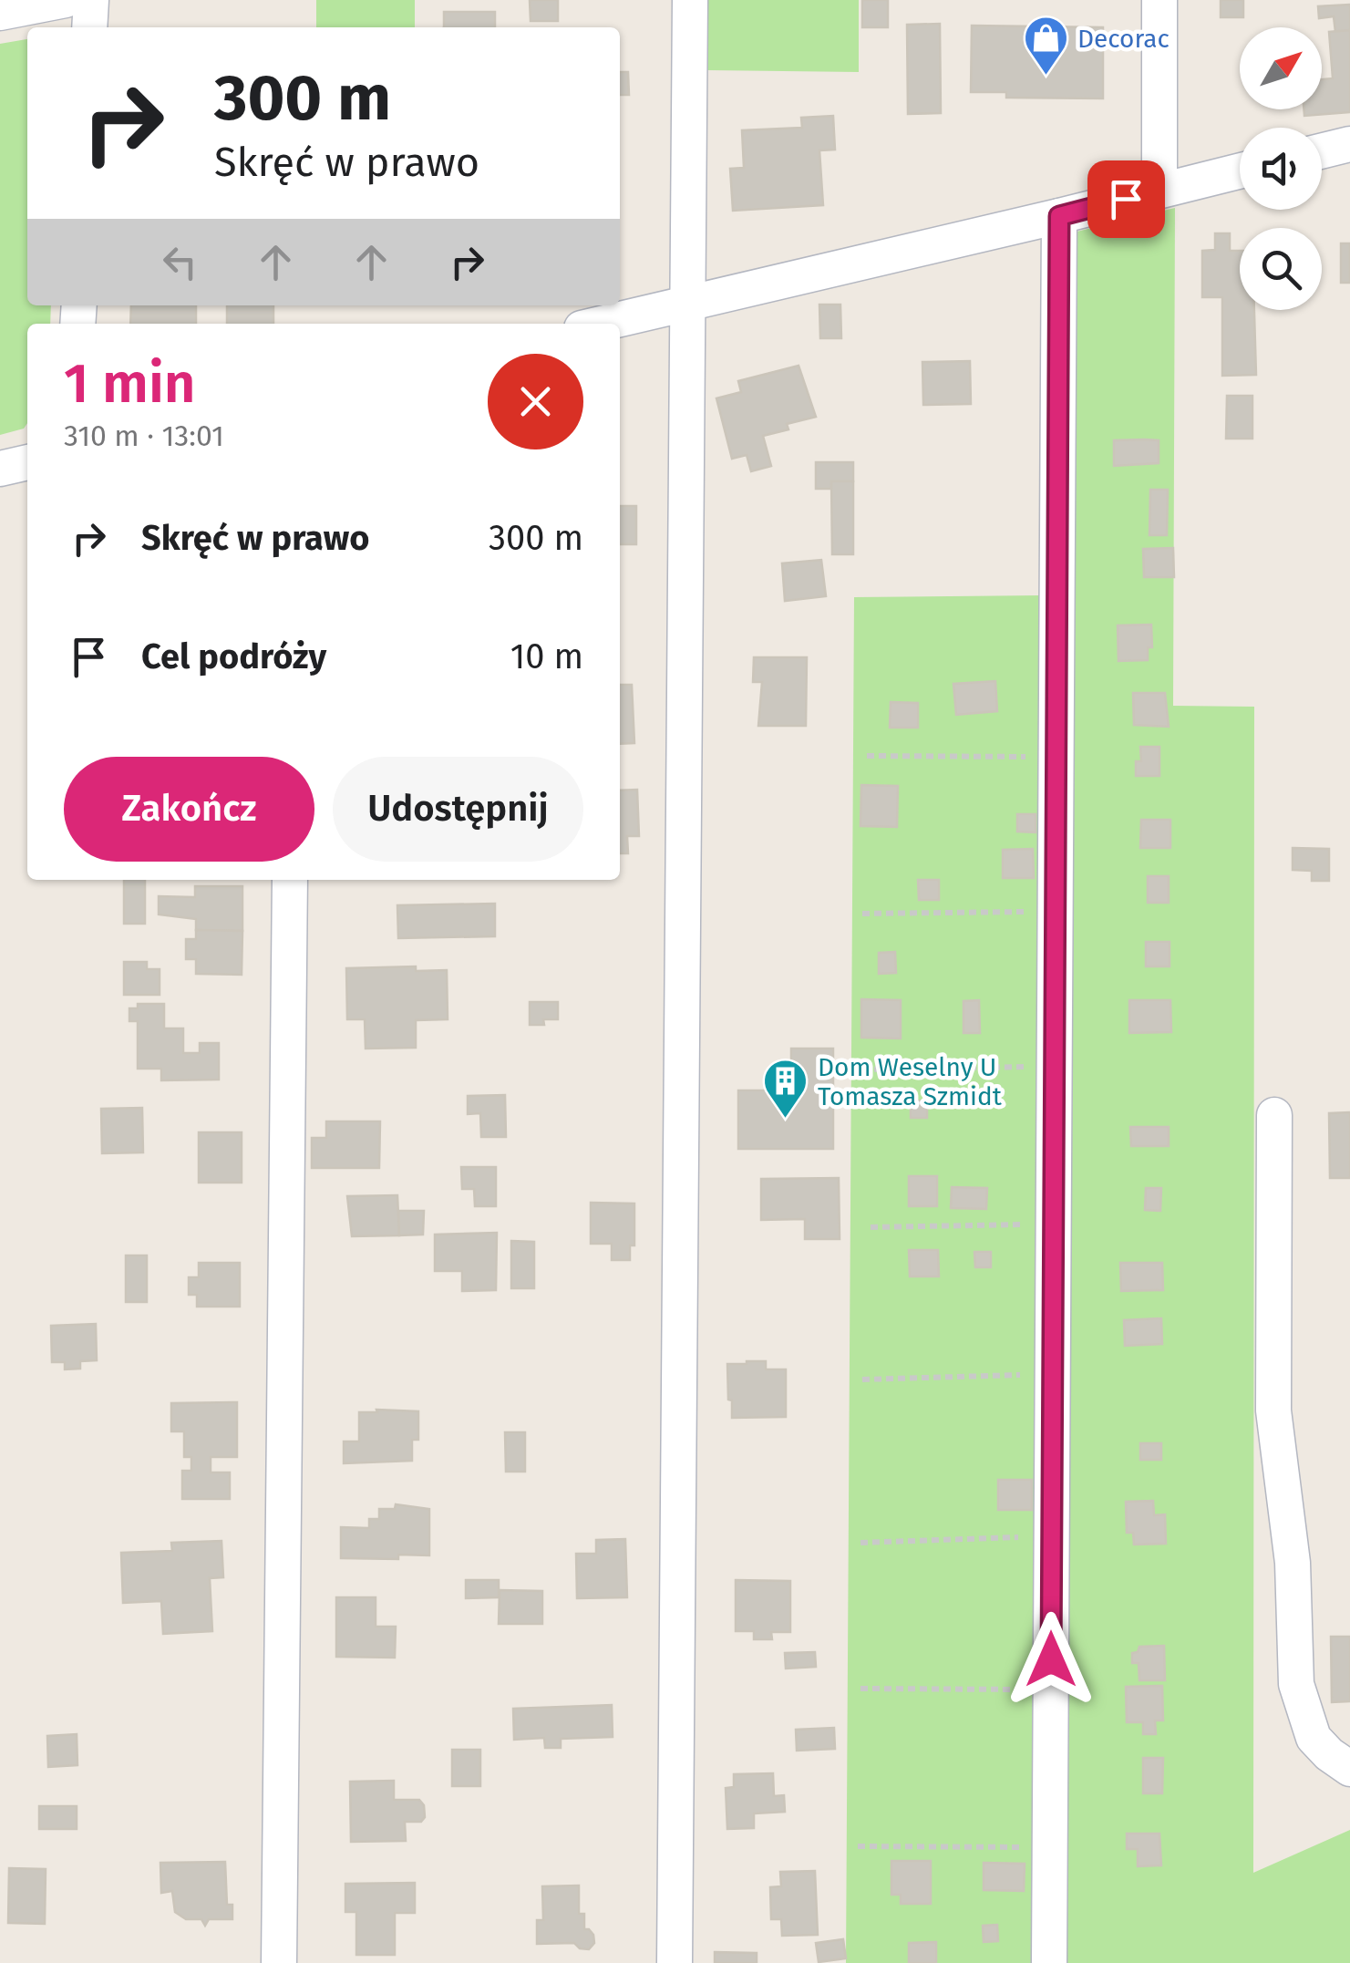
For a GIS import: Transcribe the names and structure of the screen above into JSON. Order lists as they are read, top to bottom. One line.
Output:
{"places":{"shop":["Decorac"],"building":["Dom Weselny U Tomasza Szmidt"]},"north":"top right","page":{"turn":["300 m","Skręć w prawo"],"heading":["1 min","310 m · 13:01"],"list":[{"name":"Skręć w prawo","value":"300 m"},{"name":"Cel podróży","value":"10 m"}],"buttons":["Zakończ","Udostępnij"]}}
